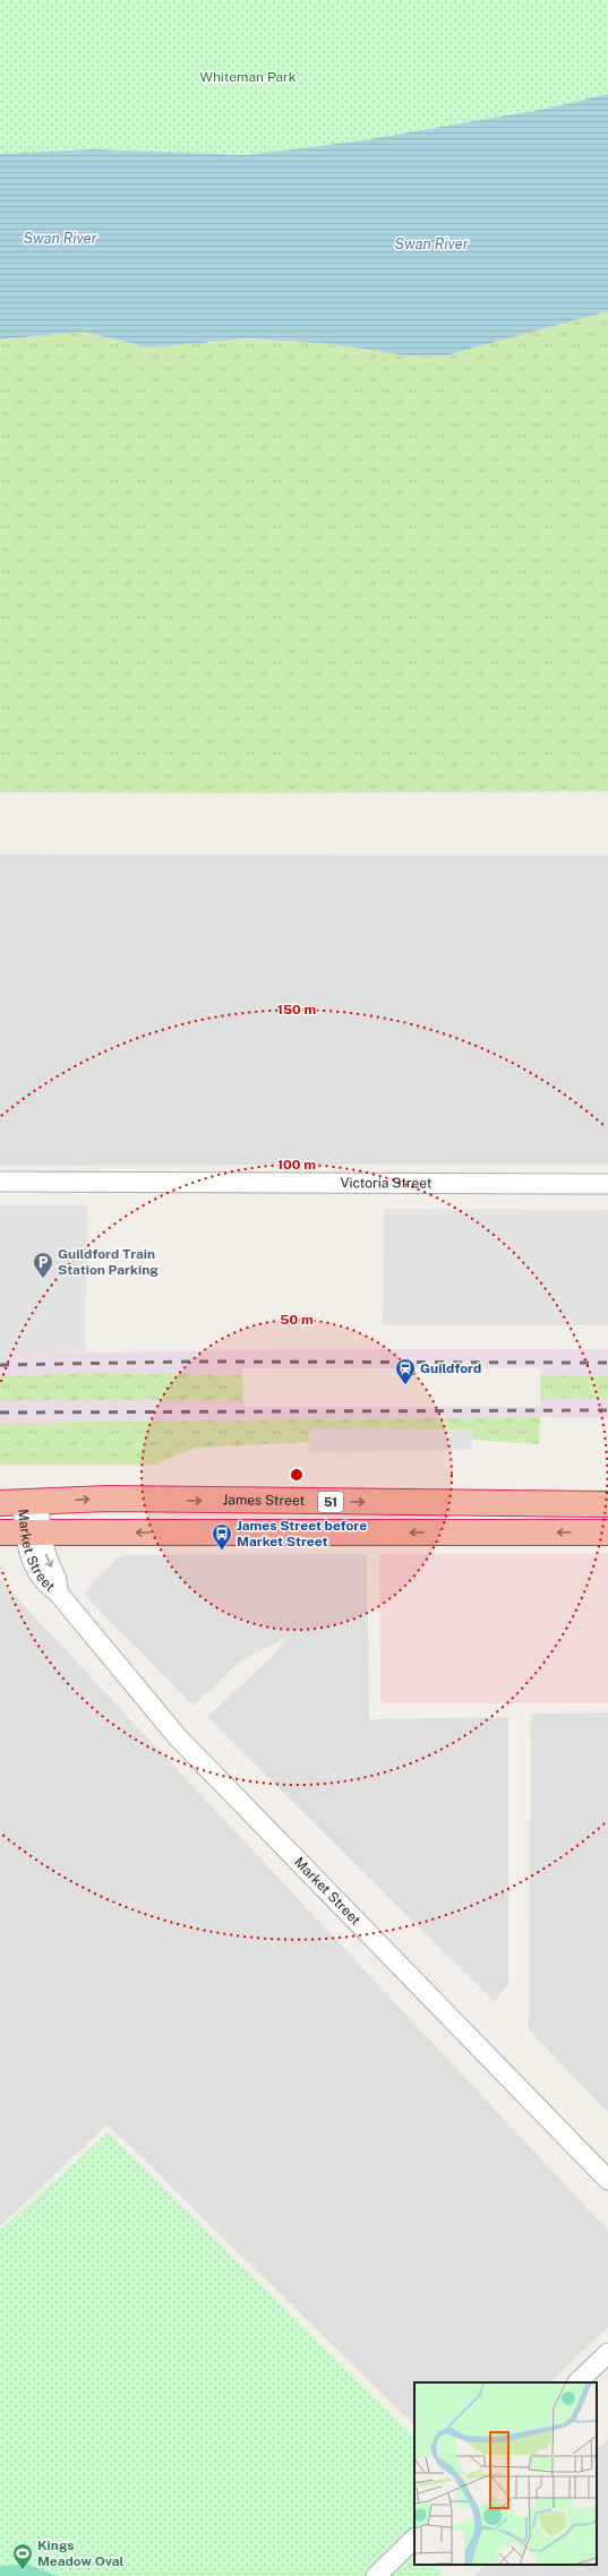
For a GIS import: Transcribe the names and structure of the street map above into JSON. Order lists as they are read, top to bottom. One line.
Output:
{"streets":{"highway":["James Street","51"],"street":["Victoria Street","Market Street"]},"crossings":[["James Street","Market Street"],["51","Market Street"]],"water":["Swan River"],"parks":["Whiteman Park"],"places":{"parking":["Guildford Train Station Parking"],"station":["Guildford"],"bus stop":["James Street before Market Street"],"sports":["Kings Meadow Oval"]},"rings":["150 m","100 m","50 m"]}
